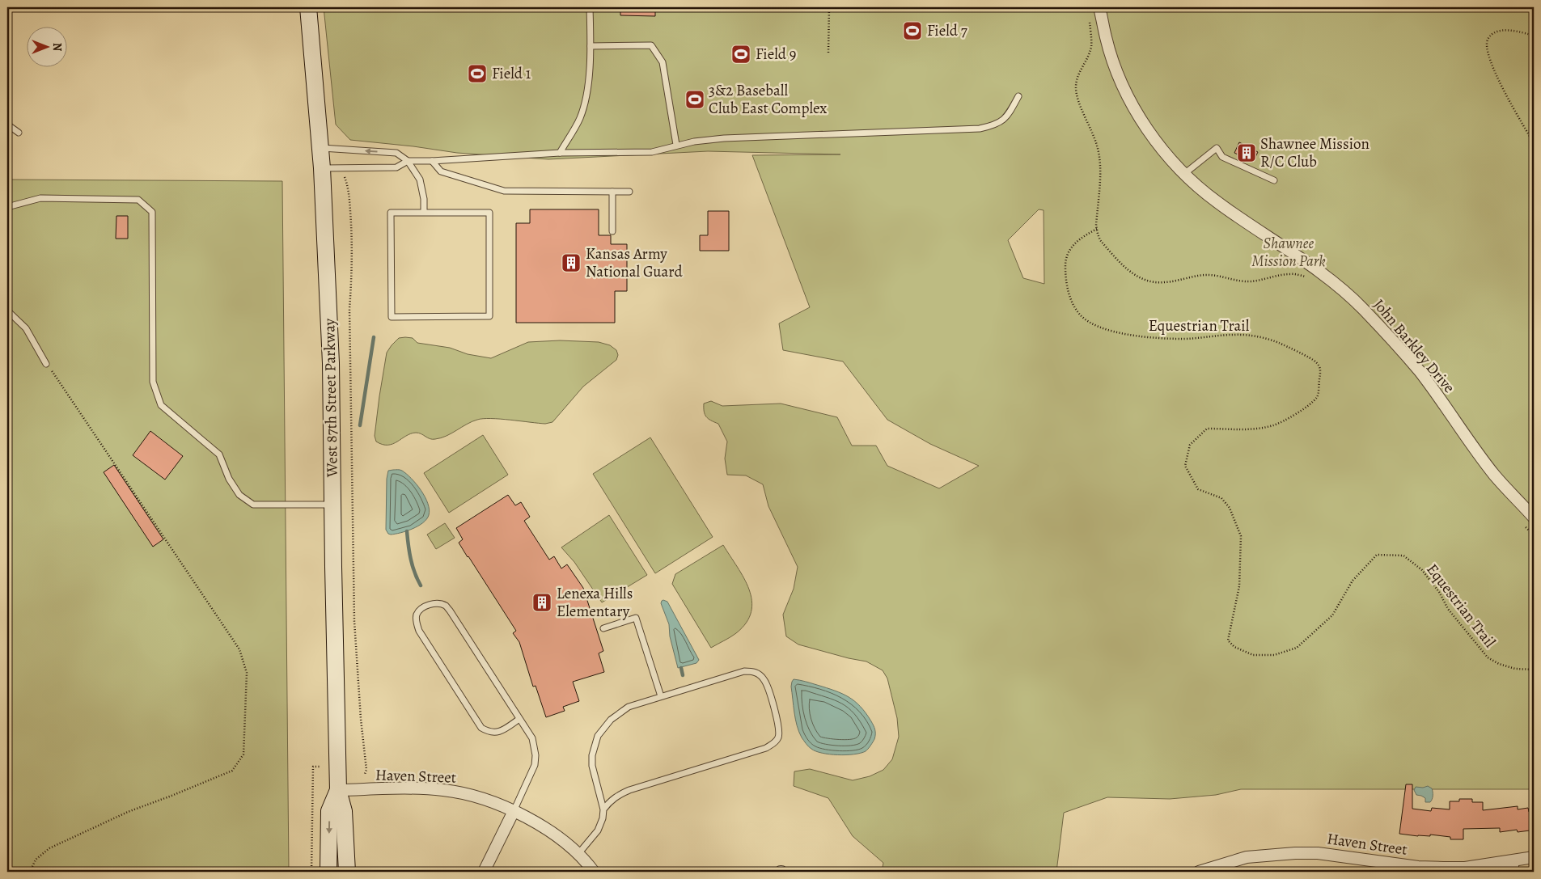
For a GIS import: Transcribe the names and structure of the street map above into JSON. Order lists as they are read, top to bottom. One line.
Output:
{"streets":{"main road":["West 87th Street Parkway"],"street":["John Barkley Drive","Haven Street"],"path":["Equestrian Trail"]},"crossings":[["West 87th Street Parkway","Haven Street"]],"parks":["Shawnee Mission Park"],"places":{"sports":["Field 7","Field 9","Field 1","3&2 Baseball Club East Complex"],"building":["Shawnee Mission R/C Club","Kansas Army National Guard","Lenexa Hills Elementary"]},"north":"right"}
